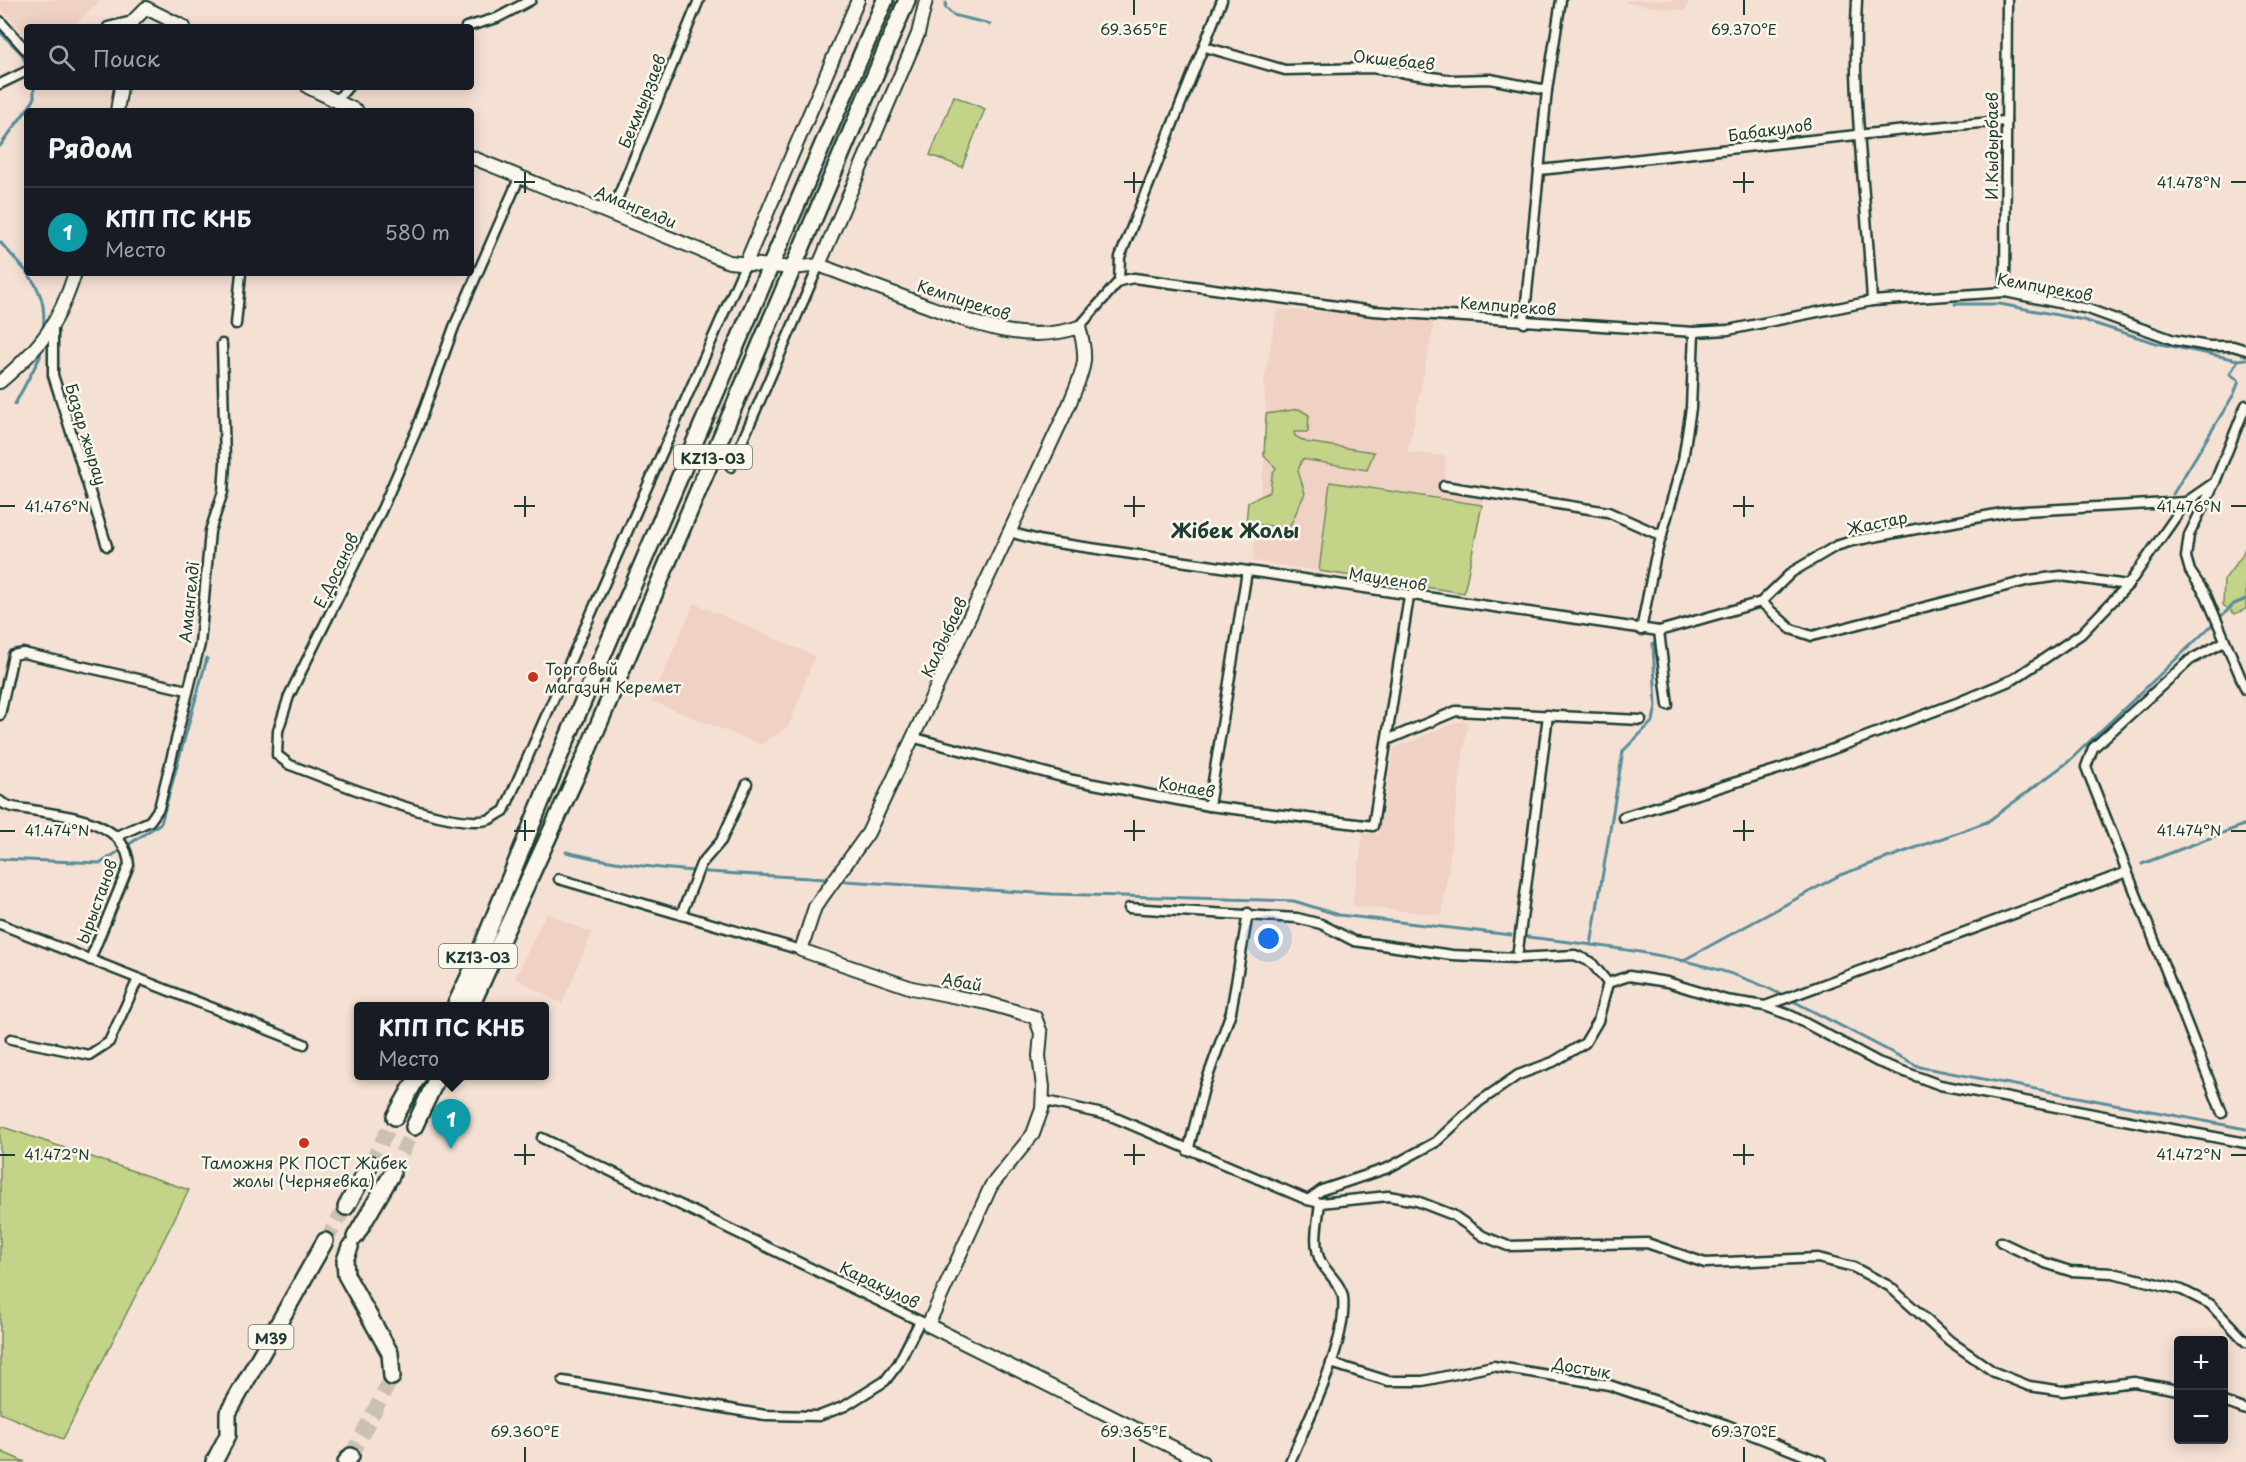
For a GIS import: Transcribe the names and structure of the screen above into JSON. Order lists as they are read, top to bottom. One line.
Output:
{"streets":{"highway":["KZ13-03","M39"],"main road":["Амангелди","Кемпиреков","Калдыбаев","Абай","Каракулов"],"street":["Окшебаев","Бекмырзаев","Бабакулов","И.Кыдырбаев","Базар жырау","Жастар","Е.Досанов","Мауленов","Амангелді","Конаев","Ырыстанов","Достык"]},"crossings":[["Бекмырзаев","Амангелди"],["Бабакулов","И.Кыдырбаев"],["И.Кыдырбаев","Кемпиреков"],["Амангелди","Кемпиреков"],["Амангелди","KZ13-03"],["Амангелди","Е.Досанов"],["Кемпиреков","KZ13-03"],["Кемпиреков","Калдыбаев"],["Жастар","Мауленов"],["Мауленов","Калдыбаев"],["Мауленов","Конаев"],["Амангелді","Ырыстанов"],["Калдыбаев","Конаев"],["Калдыбаев","Абай"],["Абай","Каракулов"]],"districts":["Жібек Жолы"],"places":["Торговый магазин Керемет","Таможня РК ПОСТ Жибек жолы (Черняевка)"],"page":{"search":"Поиск","heading":"Рядом","list":[{"mark":"1","name":"КПП ПС КНБ","note":"Место","value":"580 m"}],"popup":["КПП ПС КНБ","Место"],"pins":"1","map_buttons":["+","−"]},"coordinates":["69.365°E","69.370°E","41.478°N","41.476°N","41.474°N","41.472°N","69.360°E"]}
